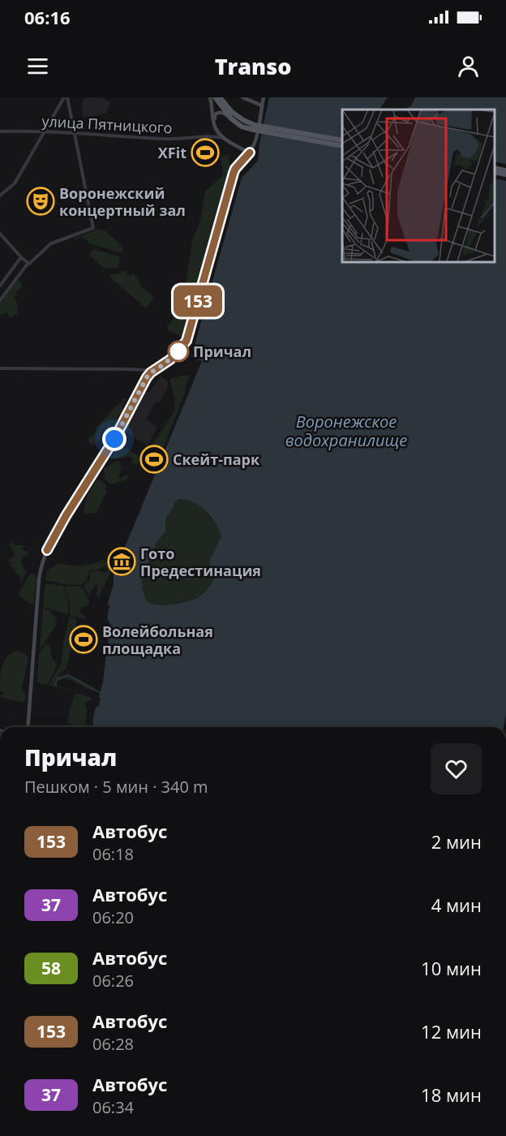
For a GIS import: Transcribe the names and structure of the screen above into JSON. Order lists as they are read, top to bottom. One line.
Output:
{"streets":{"street":["улица Пятницкого"]},"water":["Воронежское водохранилище"],"places":{"sports":["XFit","Скейт-парк","Волейбольная площадка"],"theatre":["Воронежский концертный зал"],"other":["Причал"],"museum":["Гото Предестинация"]},"lines":["bus line 153"],"page":{"status":"06:16","header":"Transo","on_map":"153","heading":["Причал","Пешком · 5 мин · 340 m"],"list":[{"mark":"153","name":"Автобус","note":"06:18","value":"2 мин"},{"mark":"37","name":"Автобус","note":"06:20","value":"4 мин"},{"mark":"58","name":"Автобус","note":"06:26","value":"10 мин"},{"mark":"153","name":"Автобус","note":"06:28","value":"12 мин"},{"mark":"37","name":"Автобус","note":"06:34","value":"18 мин"}]}}
